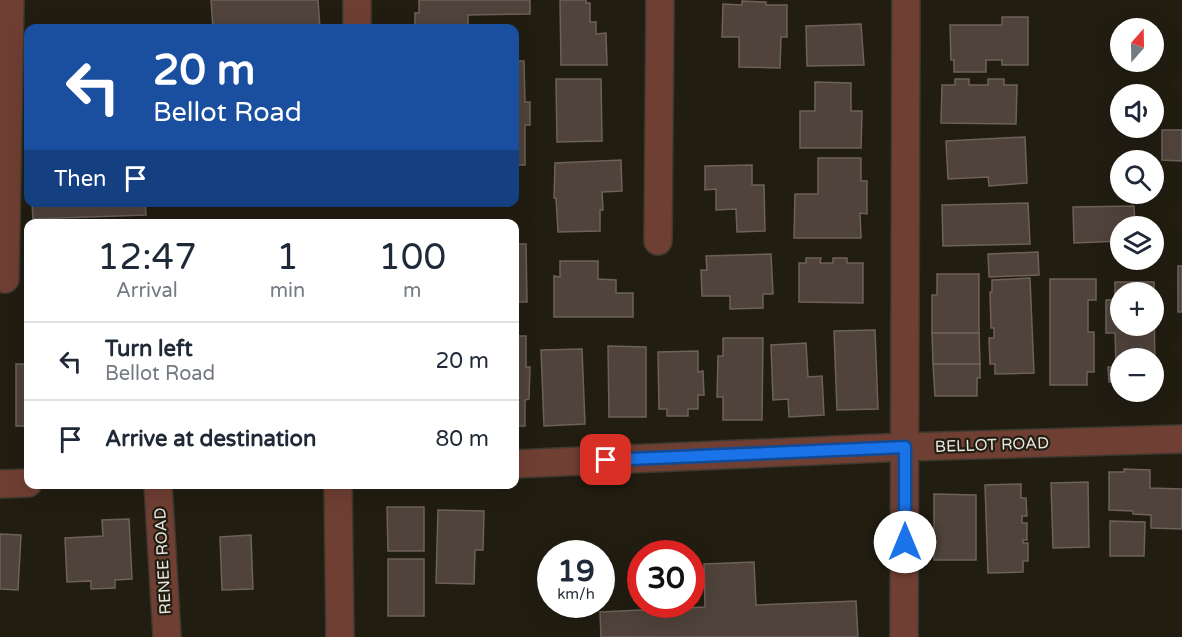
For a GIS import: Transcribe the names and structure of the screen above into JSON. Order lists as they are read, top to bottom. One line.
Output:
{"streets":{"street":["BELLOT ROAD","RENEE ROAD"]},"north":"top","page":{"map_buttons":["+","−"],"turn":["20 m","Bellot Road"],"then":"Then","eta":["12:47","Arrival","1","min","100","m"],"list":[{"name":"Turn left","note":"Bellot Road","value":"20 m"},{"name":"Arrive at destination","value":"80 m"}],"speed":"19 km/h","limit":"30"}}
